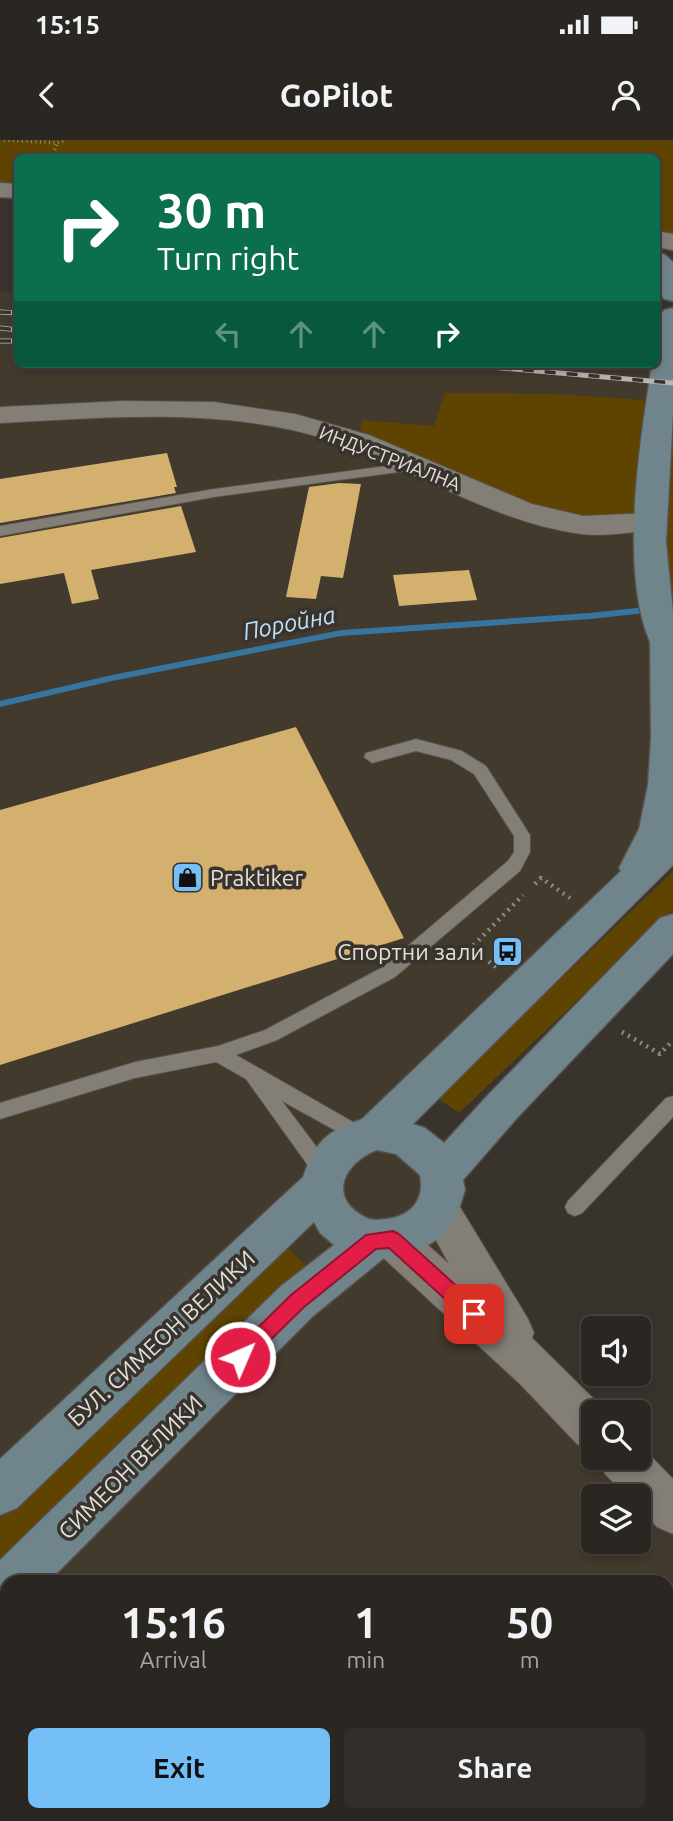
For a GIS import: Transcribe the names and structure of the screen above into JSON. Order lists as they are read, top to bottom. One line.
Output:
{"streets":{"main road":["БУЛ. СИМЕОН ВЕЛИКИ","СИМЕОН ВЕЛИКИ"],"street":["ИНДУСТРИАЛНА"]},"crossings":[["БУЛ. СИМЕОН ВЕЛИКИ","СИМЕОН ВЕЛИКИ"]],"water":["Поройна"],"places":{"shop":["Praktiker"],"bus stop":["Спортни зали"]},"page":{"status":"15:15","header":"GoPilot","turn":["30 m","Turn right"],"eta":["15:16","Arrival","1","min","50","m"],"buttons":["Exit","Share"]}}
